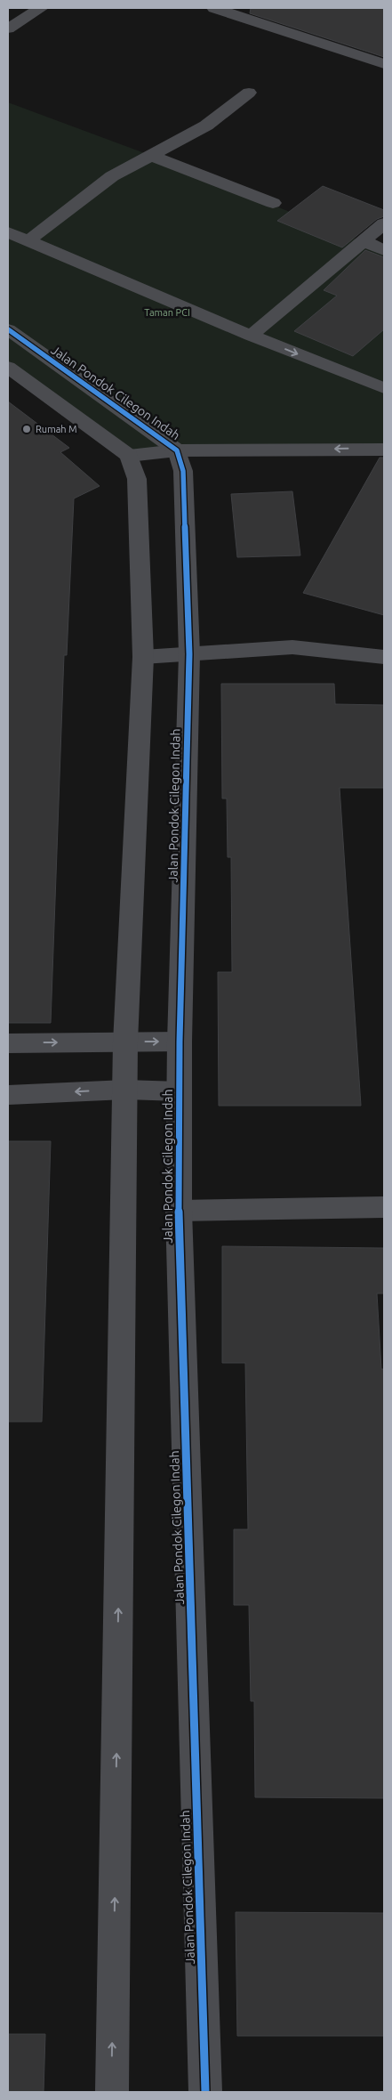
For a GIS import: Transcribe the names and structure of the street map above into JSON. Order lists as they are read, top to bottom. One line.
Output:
{"streets":{"street":["Jalan Pondok Cilegon Indah"]},"parks":["Taman PCI"],"places":["Rumah M"]}
